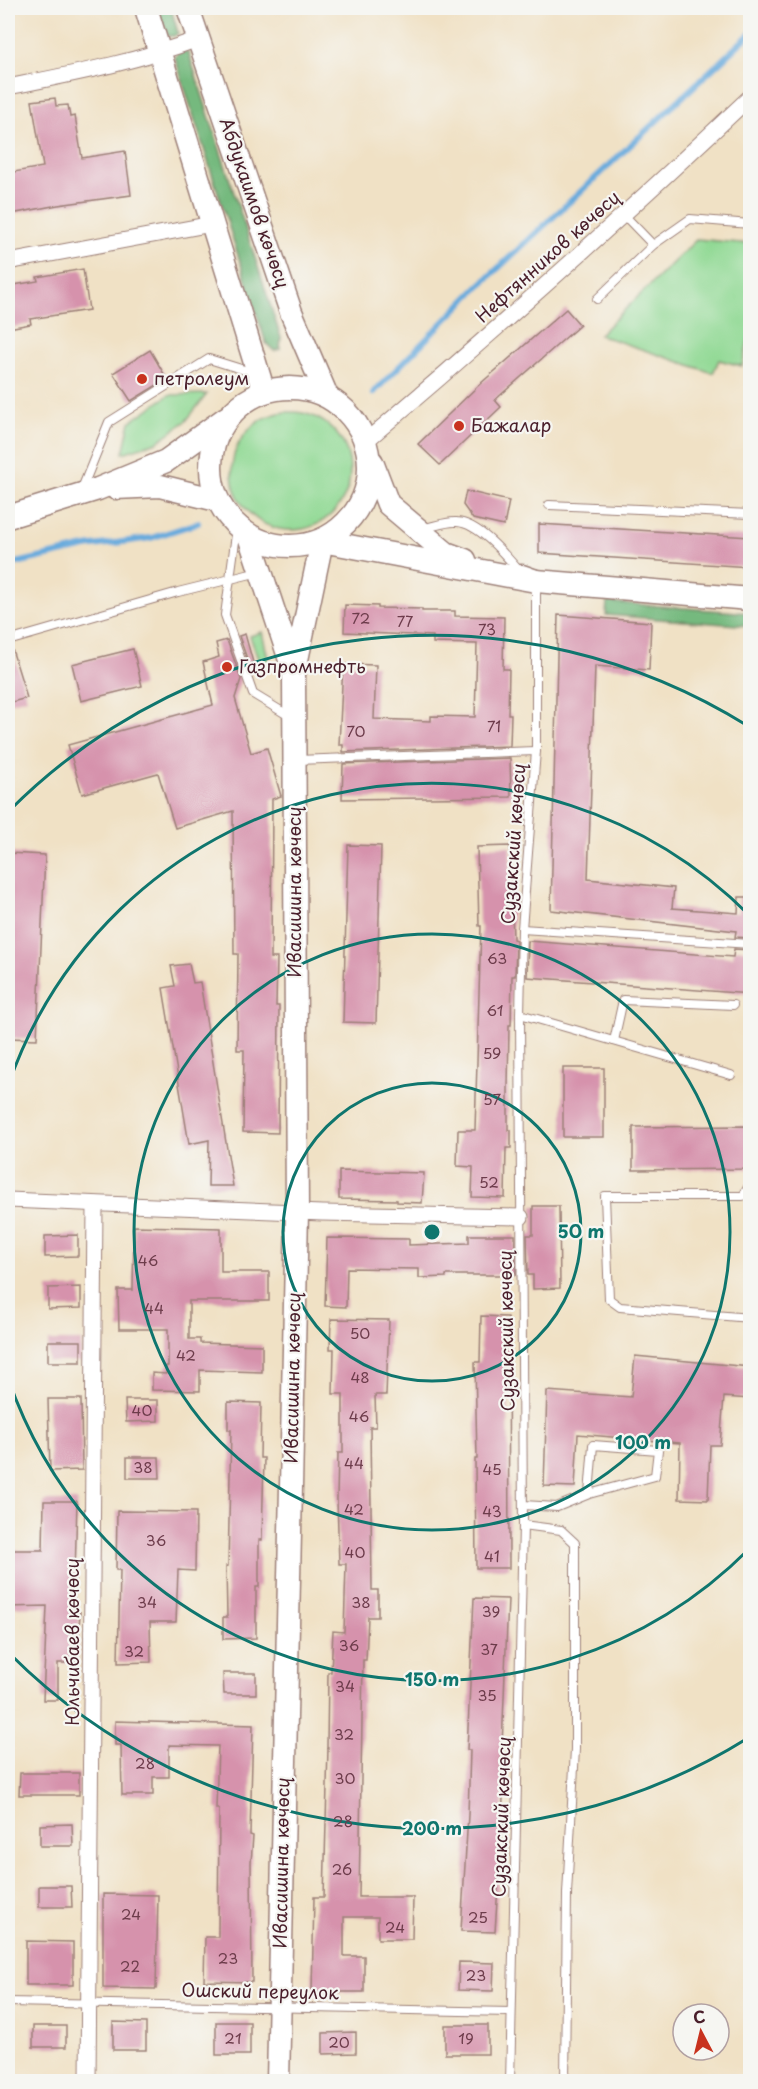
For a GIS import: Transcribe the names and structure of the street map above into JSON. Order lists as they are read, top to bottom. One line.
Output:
{"streets":{"main road":["Абдукаимов көчөсү","Ивасишина көчөсү"],"street":["Нефтянников көчөсү","Юльчибаев көчөсү"],"lane":["Сузакский көчөсү","Ошский переулок"]},"crossings":[["Абдукаимов көчөсү","Нефтянников көчөсү"],["Сузакский көчөсү","Ошский переулок"],["Ивасишина көчөсү","Ошский переулок"],["Юльчибаев көчөсү","Ошский переулок"]],"places":["петролеум","Бажалар","Газпромнефть"],"house_numbers":["72","77","73","71","70","63","61","59","57","52","46","44","50","42","48","40","46","44","38","45","42","43","36","40","41","34","38","39","36","37","32","34","35","32","28","30","28","26","24","25","24","23","22","23","21","19","20"],"north":"top","rings":["50 m","100 m","150 m","200 m"]}
